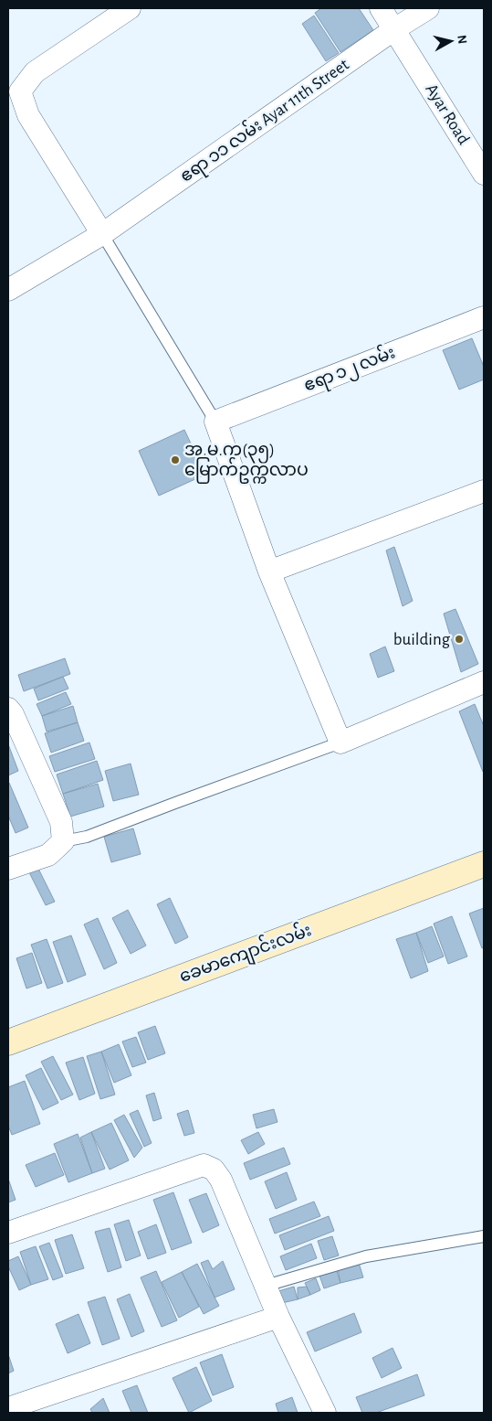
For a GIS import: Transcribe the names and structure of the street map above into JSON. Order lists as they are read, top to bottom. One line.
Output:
{"streets":{"street":["Ayar Road","ဧရာ ၁၁ လမ်း Ayar 11th Street","ဧရာ ၁၂ လမ်း","ခေမာကျောင်းလမ်း"]},"crossings":[["Ayar Road","ဧရာ ၁၁ လမ်း Ayar 11th Street"]],"places":["အ.မ.က(၃၅) မြောက်ဥက္ကလာပ","building"],"north":"right"}
